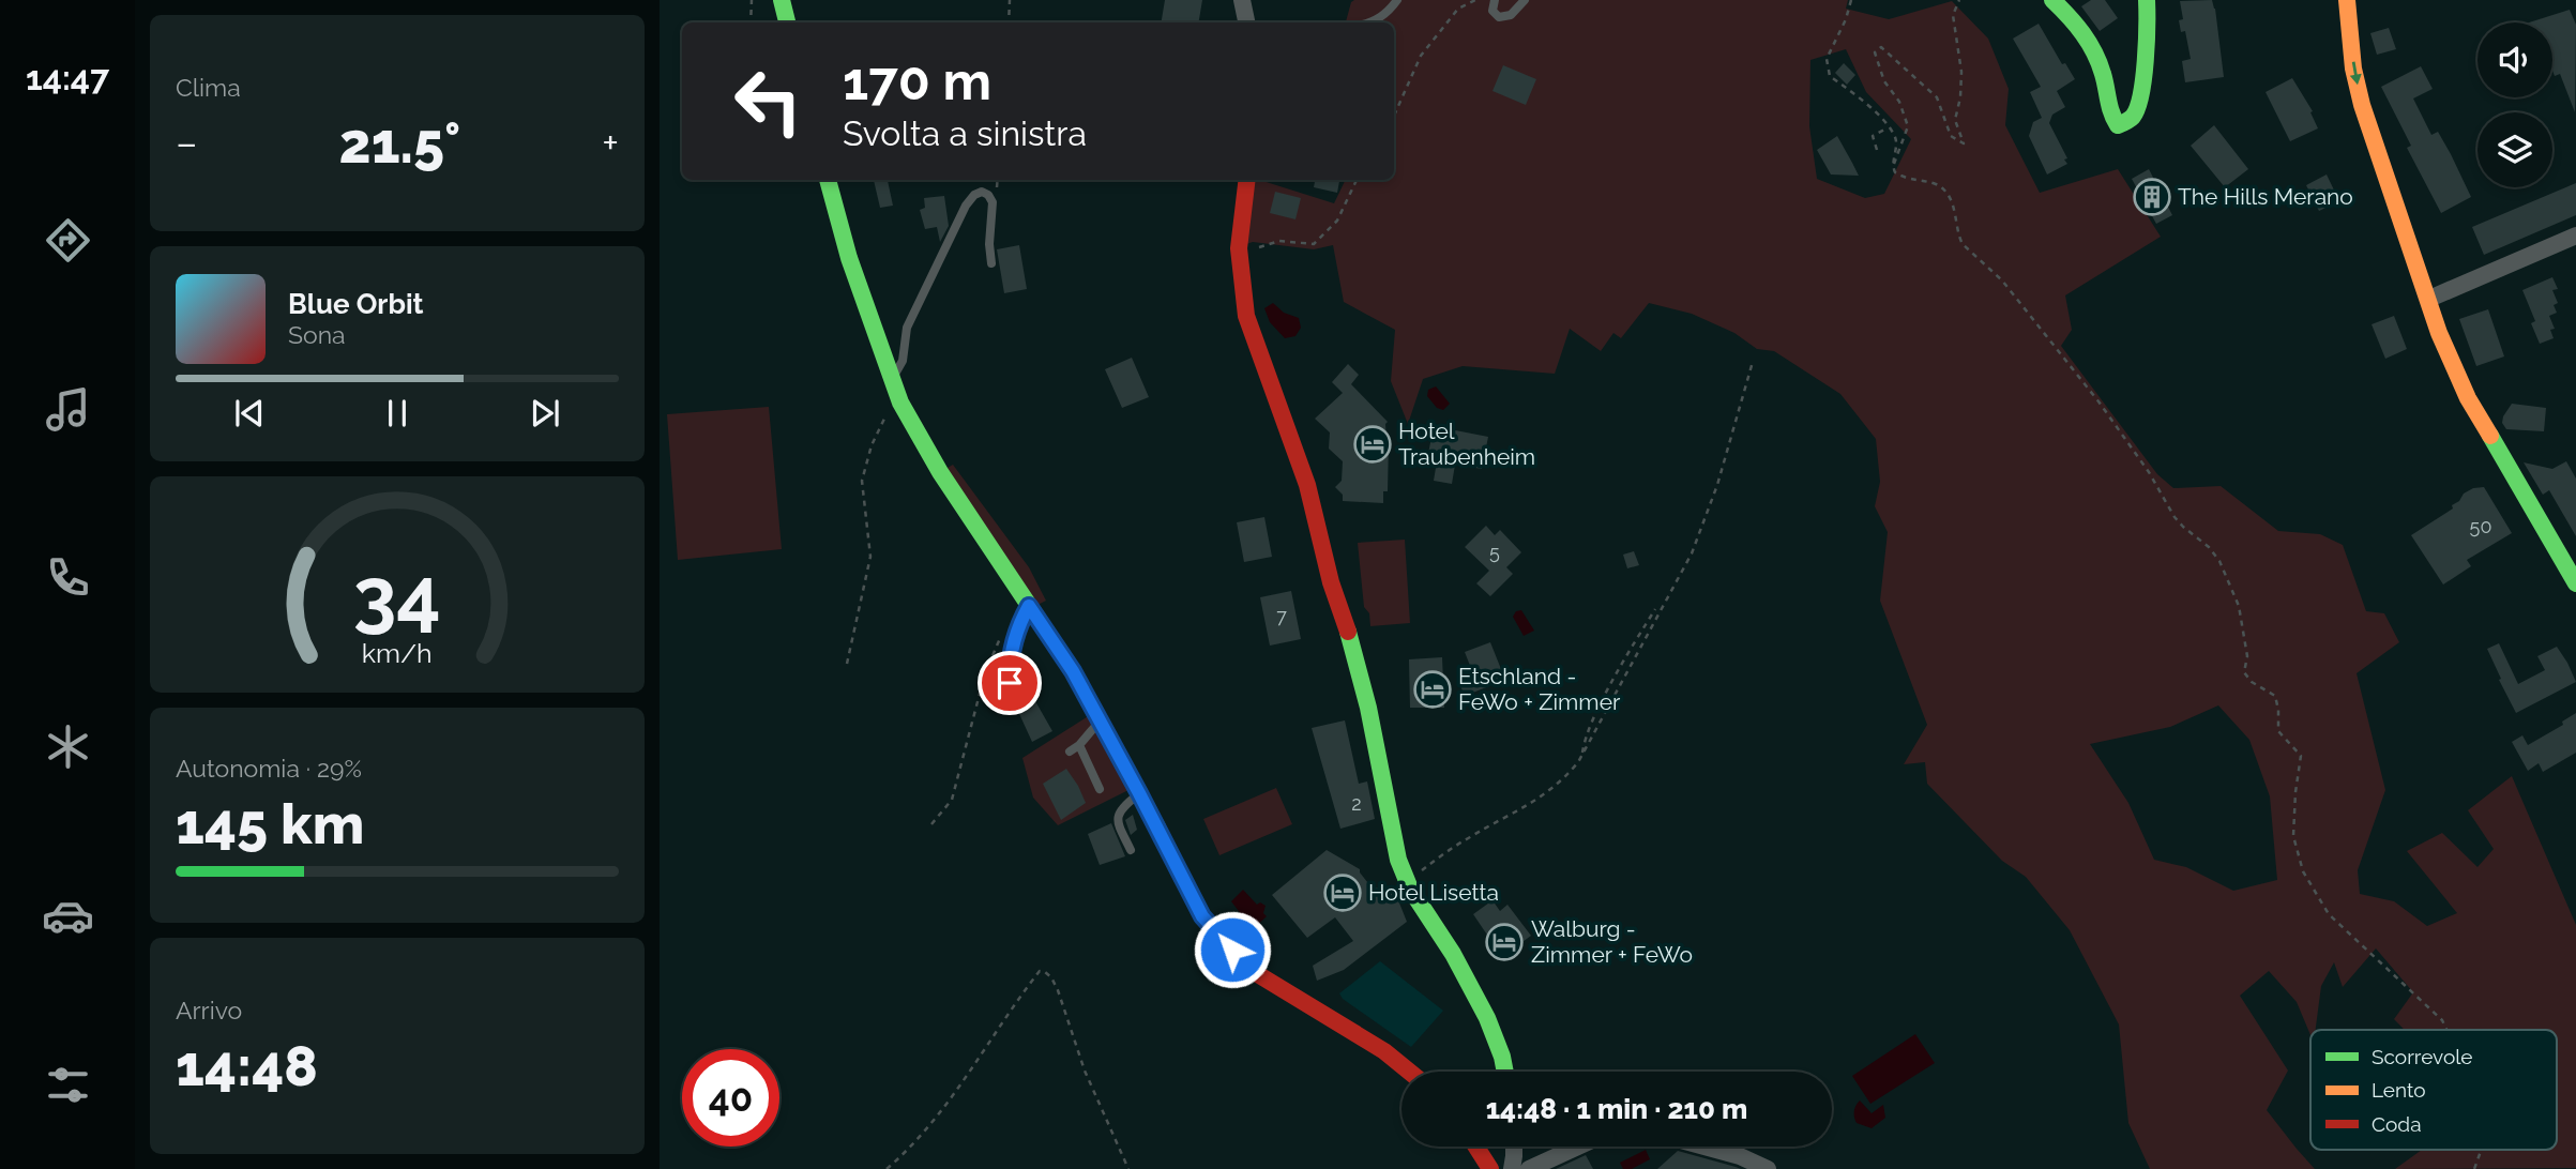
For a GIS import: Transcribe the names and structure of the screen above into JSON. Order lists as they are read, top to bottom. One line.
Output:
{"places":{"building":["The Hills Merano"],"hotel":["Hotel Traubenheim","Etschland - FeWo + Zimmer","Hotel Lisetta","Walburg - Zimmer + FeWo"]},"house_numbers":["50","5","7","2"],"legend":["Scorrevole","Lento","Coda"],"page":{"tabs":"14:47","tile":["Clima",["Autonomia · 29%","145 km"],["Arrivo","14:48"]],"turn":["170 m","Svolta a sinistra"],"heat":["−","21.5°","+"],"song":["Blue Orbit","Sona"],"limit":"40","trip":"14:48 · 1 min · 210 m","gauge":["34","km/h"]}}
